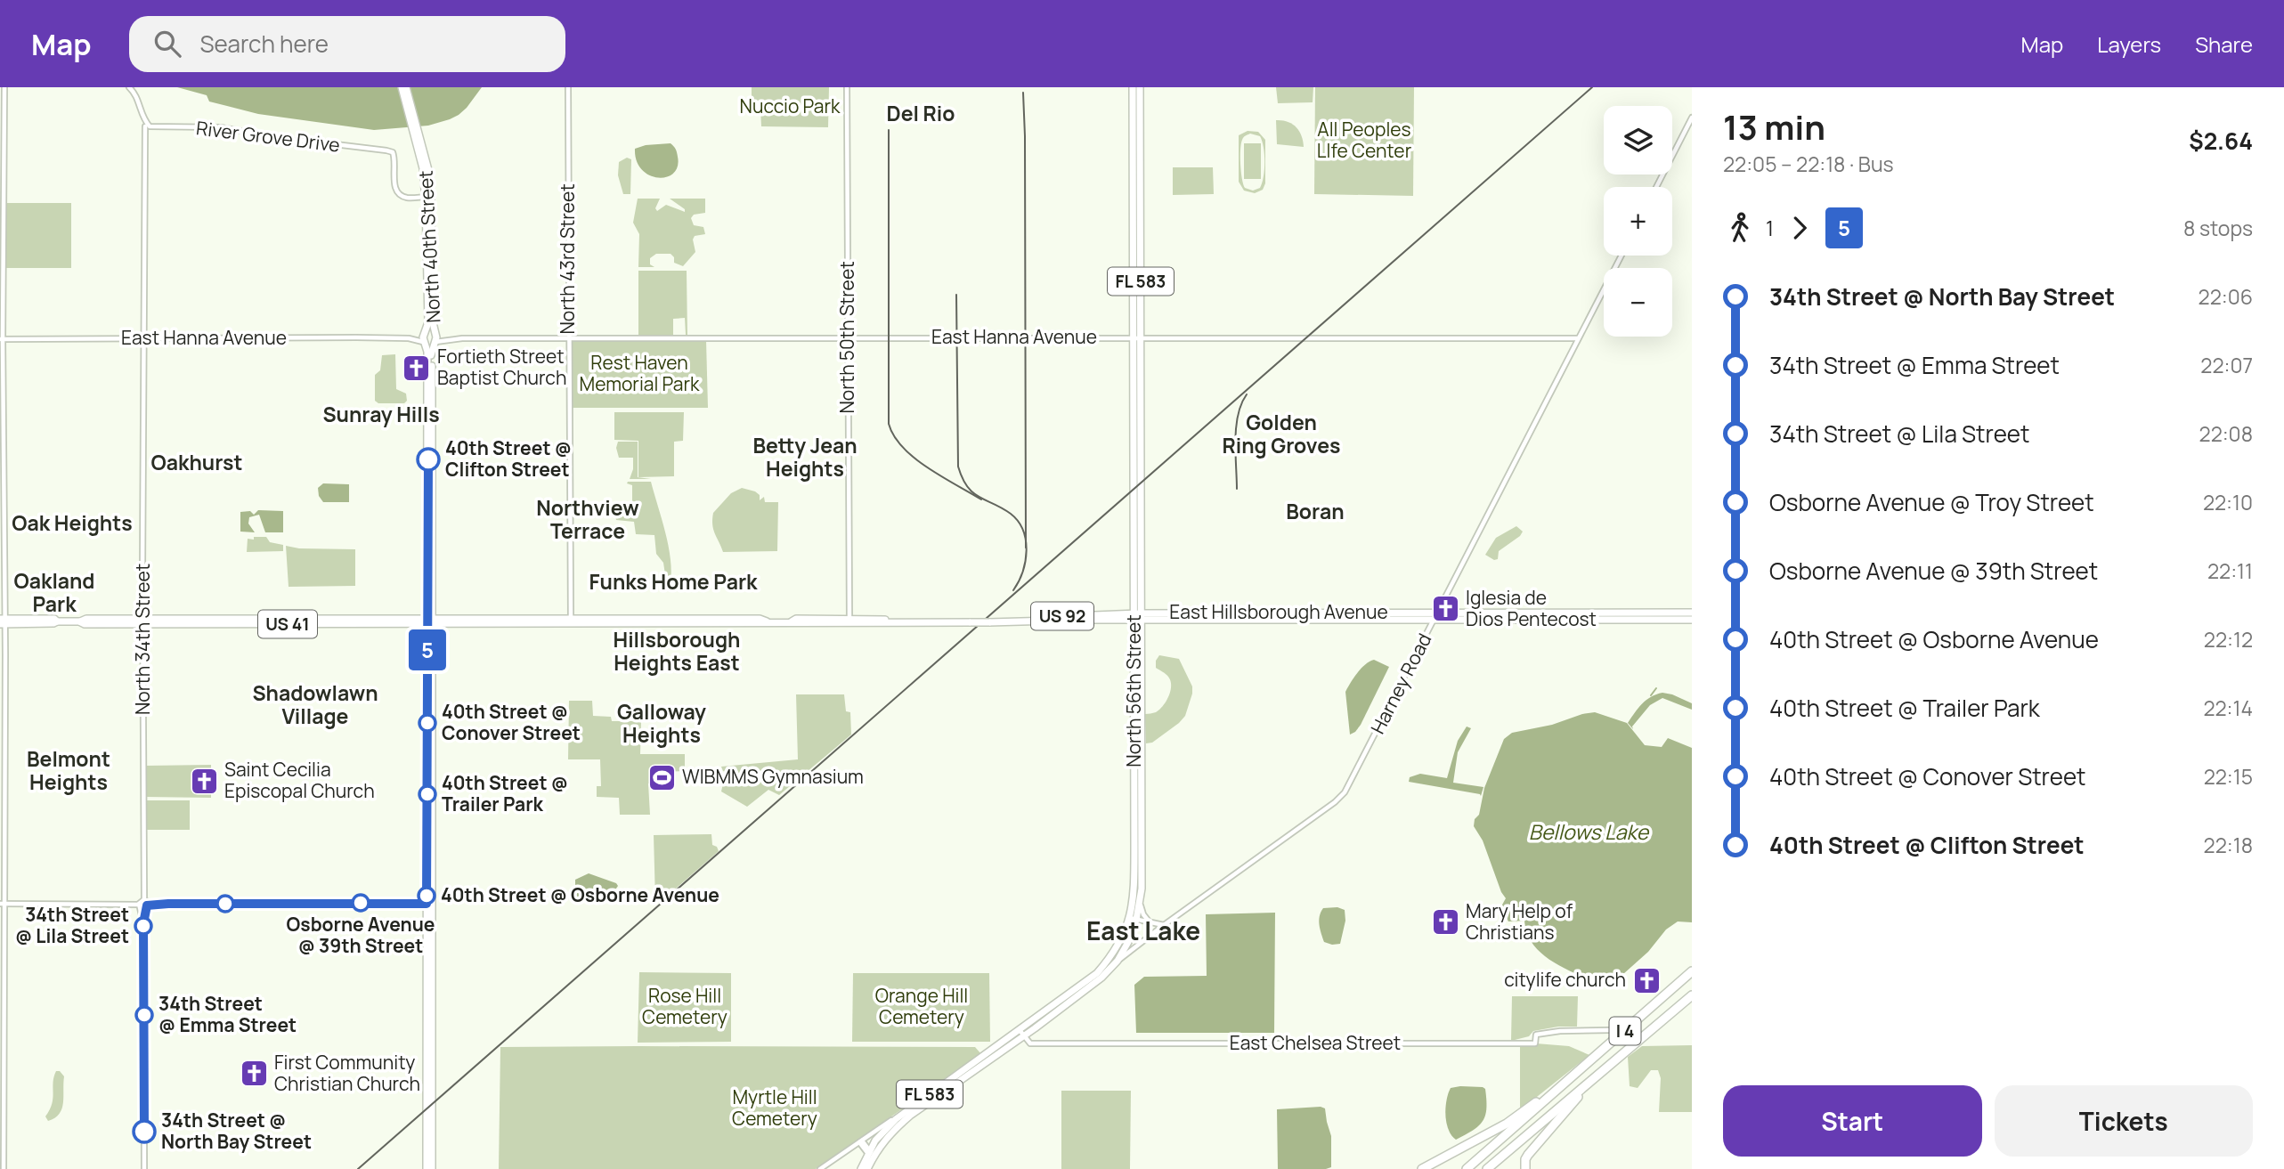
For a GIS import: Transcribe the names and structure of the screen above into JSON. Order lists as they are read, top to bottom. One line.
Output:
{"streets":{"highway":["I 4"],"main road":["North 40th Street","FL 583","East Hillsborough Avenue","US 92","US 41","North 56th Street"],"street":["River Grove Drive","North 43rd Street","North 50th Street","East Hanna Avenue","North 34th Street","Harney Road","East Chelsea Street"]},"crossings":[["River Grove Drive","North 40th Street"],["North 40th Street","East Hanna Avenue"],["North 40th Street","East Hillsborough Avenue"],["North 43rd Street","East Hanna Avenue"],["North 43rd Street","East Hillsborough Avenue"],["FL 583","North 56th Street"],["North 50th Street","East Hanna Avenue"],["North 50th Street","East Hillsborough Avenue"],["East Hanna Avenue","North 34th Street"],["East Hanna Avenue","Harney Road"],["East Hanna Avenue","North 56th Street"],["East Hillsborough Avenue","US 92"],["East Hillsborough Avenue","North 34th Street"],["East Hillsborough Avenue","Harney Road"],["East Hillsborough Avenue","North 56th Street"],["US 92","Harney Road"],["Harney Road","North 56th Street"],["North 56th Street","East Chelsea Street"]],"districts":["Del Rio","Sunray Hills","Golden Ring Groves","Betty Jean Heights","Oakhurst","Northview Terrace","Boran","Oak Heights","Oakland Park","Funks Home Park","Hillsborough Heights East","Shadowlawn Village","Galloway Heights","Belmont Heights","East Lake"],"water":["Bellows Lake"],"parks":["Nuccio Park","All Peoples LIfe Center","Rest Haven Memorial Park","Rose Hill Cemetery","Orange Hill Cemetery","Myrtle Hill Cemetery"],"places":{"church":["Fortieth Street Baptist Church","Iglesia de Dios Pentecost","Saint Cecilia Episcopal Church","Mary Help of Christians","citylife church","First Community Christian Church"],"other":["40th Street @ Clifton Street","40th Street @ Conover Street","40th Street @ Trailer Park","40th Street @ Osborne Avenue","Osborne Avenue @ 39th Street","34th Street @ Lila Street","34th Street @ Emma Street","34th Street @ North Bay Street"],"sports":["WIBMMS Gymnasium"]},"lines":["bus line 5"],"page":{"header":"Map","search":"Search here","nav":["Map","Layers","Share"],"on_map":"5","heading":["13 min","22:05 – 22:18 · Bus","$2.64"],"map_buttons":["+","−"],"legs":["1","5","8 stops"],"list":[{"name":"34th Street @ North Bay Street","value":"22:06"},{"name":"34th Street @ Emma Street","value":"22:07"},{"name":"34th Street @ Lila Street","value":"22:08"},{"name":"Osborne Avenue @ Troy Street","value":"22:10"},{"name":"Osborne Avenue @ 39th Street","value":"22:11"},{"name":"40th Street @ Osborne Avenue","value":"22:12"},{"name":"40th Street @ Trailer Park","value":"22:14"},{"name":"40th Street @ Conover Street","value":"22:15"},{"name":"40th Street @ Clifton Street","value":"22:18"}],"buttons":["Start","Tickets"]}}
